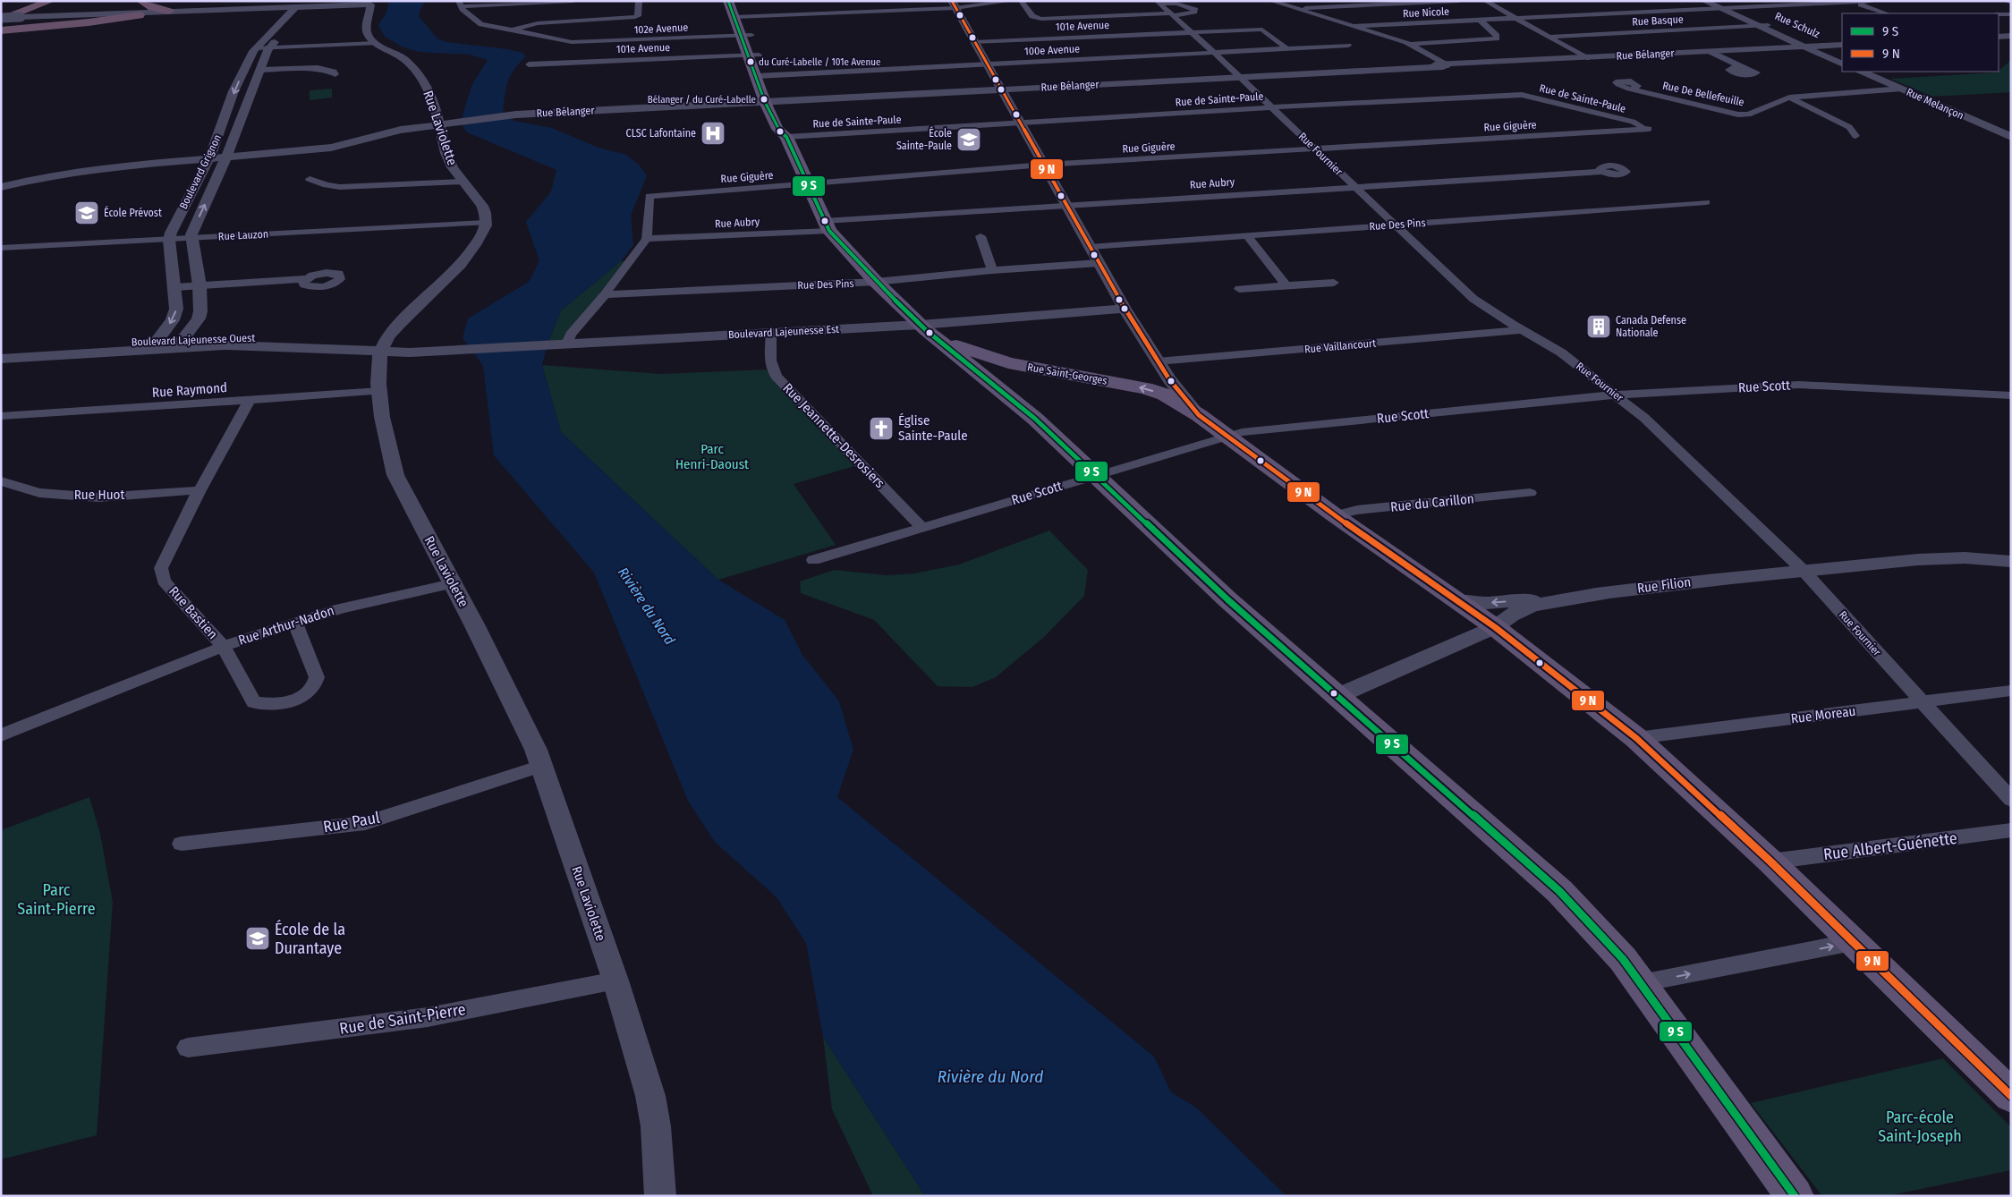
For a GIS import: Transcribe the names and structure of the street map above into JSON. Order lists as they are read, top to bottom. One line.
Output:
{"streets":{"main road":["Rue Saint-Georges"],"street":["Rue Nicole","Rue Basque","Rue Schulz","101e Avenue","102e Avenue","100e Avenue","Rue Bélanger","Rue De Bellefeuille","Rue de Sainte-Paule","Rue Melançon","Rue Giguère","Rue Laviolette","Rue Fournier","Boulevard Grignon","Rue Aubry","Rue Des Pins","Rue Lauzon","Boulevard Lajeunesse Est","Boulevard Lajeunesse Ouest","Rue Vaillancourt","Rue Scott","Rue Raymond","Rue Jeannette-Desrosiers","Rue Huot","Rue du Carillon","Rue Filion","Rue Bastien","Rue Arthur-Nadon","Rue Moreau","Rue Paul","Rue Albert-Guénette","Rue de Saint-Pierre"]},"crossings":[["Rue Nicole","Rue Schulz"],["Rue Basque","Rue Schulz"],["Rue Schulz","Rue Bélanger"],["101e Avenue","100e Avenue"],["101e Avenue","Rue Fournier"],["101e Avenue","Rue Saint-Georges"],["100e Avenue","Rue Fournier"],["100e Avenue","Rue Saint-Georges"],["Rue Bélanger","Rue Laviolette"],["Rue Bélanger","Rue Fournier"],["Rue Bélanger","Boulevard Grignon"],["Rue Bélanger","Rue Saint-Georges"],["Rue De Bellefeuille","Rue Melançon"],["Rue de Sainte-Paule","Rue Giguère"],["Rue de Sainte-Paule","Rue Fournier"],["Rue de Sainte-Paule","Rue Saint-Georges"],["Rue Giguère","Rue Fournier"],["Rue Giguère","Rue Aubry"],["Rue Giguère","Rue Saint-Georges"],["Rue Laviolette","Rue Lauzon"],["Rue Laviolette","Boulevard Lajeunesse Est"],["Rue Laviolette","Boulevard Lajeunesse Ouest"],["Rue Laviolette","Rue Raymond"],["Rue Laviolette","Rue Arthur-Nadon"],["Rue Laviolette","Rue Paul"],["Rue Laviolette","Rue de Saint-Pierre"],["Rue Fournier","Rue Aubry"],["Rue Fournier","Rue Des Pins"],["Rue Fournier","Rue Vaillancourt"],["Rue Fournier","Rue Scott"],["Rue Fournier","Rue Filion"],["Rue Fournier","Rue Moreau"],["Boulevard Grignon","Rue Lauzon"],["Boulevard Grignon","Boulevard Lajeunesse Ouest"],["Rue Aubry","Rue Saint-Georges"],["Rue Des Pins","Rue Saint-Georges"],["Boulevard Lajeunesse Est","Boulevard Lajeunesse Ouest"],["Boulevard Lajeunesse Est","Rue Saint-Georges"],["Boulevard Lajeunesse Est","Rue Jeannette-Desrosiers"],["Rue Vaillancourt","Rue Saint-Georges"],["Rue Saint-Georges","Rue Scott"],["Rue Saint-Georges","Rue du Carillon"],["Rue Saint-Georges","Rue Filion"],["Rue Saint-Georges","Rue Moreau"],["Rue Saint-Georges","Rue Albert-Guénette"],["Rue Scott","Rue Jeannette-Desrosiers"],["Rue Raymond","Rue Bastien"],["Rue Huot","Rue Bastien"],["Rue Bastien","Rue Arthur-Nadon"]],"water":["Rivière du Nord"],"parks":["Parc Henri-Daoust","Parc Saint-Pierre","Parc-école Saint-Joseph"],"places":{"other":["du Curé-Labelle / 101e Avenue","Bélanger / du Curé-Labelle"],"hospital":["CLSC Lafontaine"],"school or university":["École Sainte-Paule","École Prévost","École de la Durantaye"],"building":["Canada Defense Nationale"],"church":["Église Sainte-Paule"]},"legend":["9 S","9 N"]}
